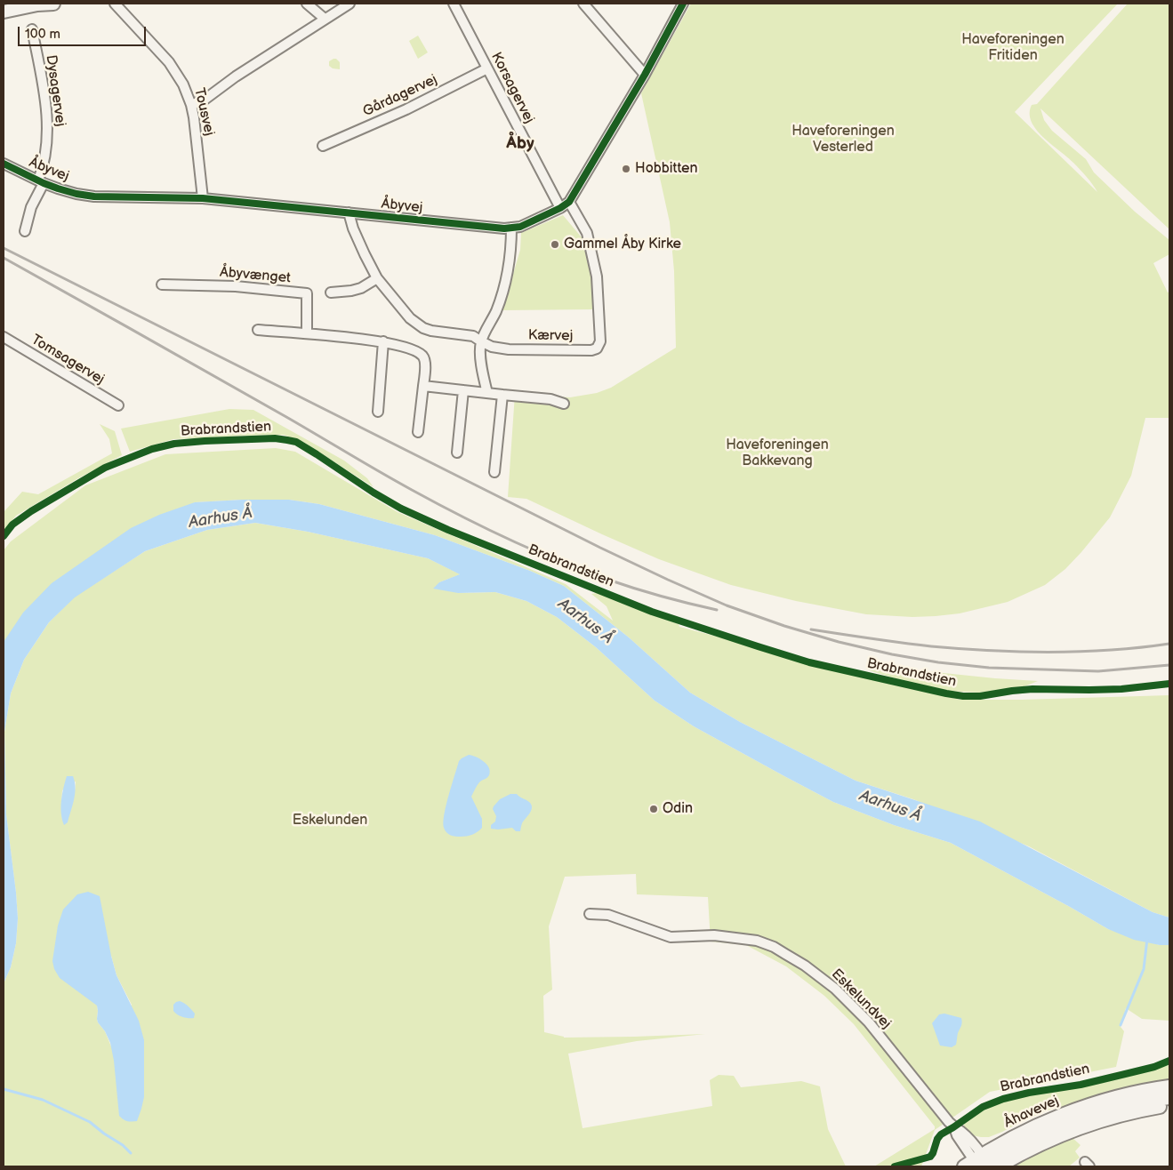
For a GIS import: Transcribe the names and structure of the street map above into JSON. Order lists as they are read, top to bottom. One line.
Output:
{"streets":{"main road":["Åhavevej"],"street":["Korsagervej","Dysagervej","Gårdagervej","Tousvej","Åbyvej","Åbyvænget","Kærvej","Tomsagervej","Eskelundvej"],"cycle path":["Brabrandstien"]},"crossings":[["Korsagervej","Gårdagervej"],["Korsagervej","Åbyvej"],["Dysagervej","Åbyvej"],["Tousvej","Åbyvej"],["Åbyvej","Kærvej"],["Eskelundvej","Åhavevej"]],"districts":["Åby"],"water":["Aarhus Å"],"parks":["Haveforeningen Fritiden","Haveforeningen Vesterled","Haveforeningen Bakkevang","Eskelunden"],"places":["Hobbitten","Gammel Åby Kirke","Odin"],"scale_bar":"100 m"}
